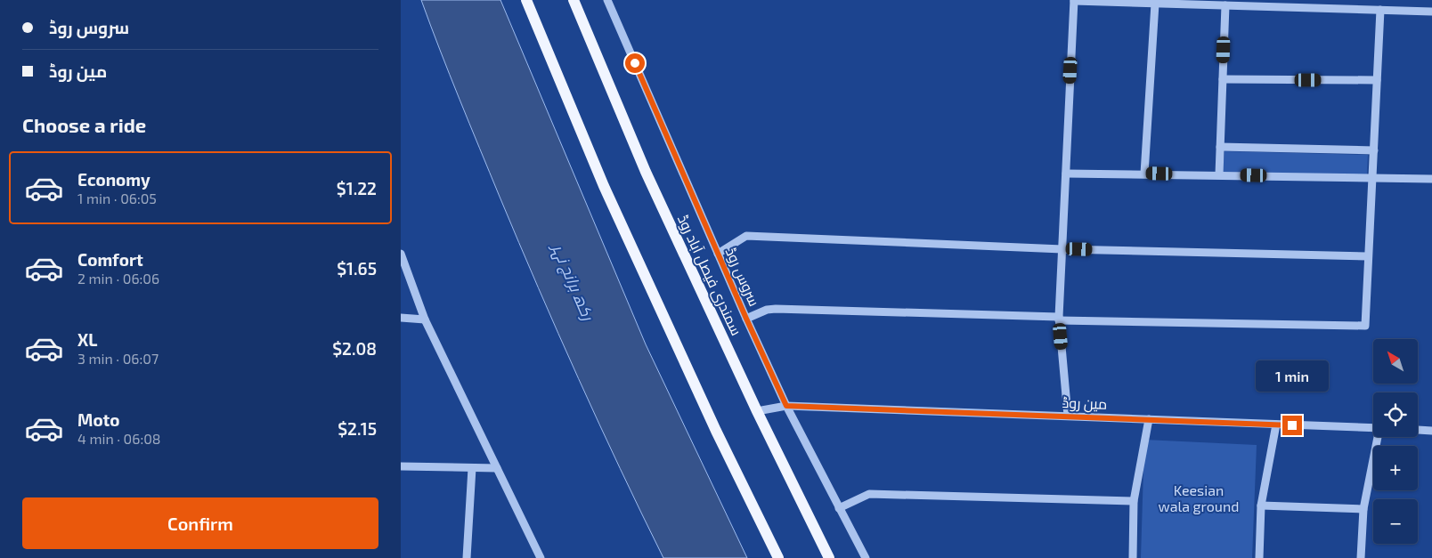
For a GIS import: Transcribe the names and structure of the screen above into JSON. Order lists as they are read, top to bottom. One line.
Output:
{"streets":{"main road":["سمندری فیصل آباد روڈ"],"street":["سروس روڈ","مین روڈ"]},"crossings":[["سمندری فیصل آباد روڈ","مین روڈ"],["سروس روڈ","مین روڈ"]],"water":["رکھ برانچ نہر"],"parks":["Keesian wala ground"],"north":"top left","page":{"banner":["سروس روڈ","مین روڈ"],"heading":"Choose a ride","list":[{"name":"Economy","note":"1 min · 06:05","value":"$1.22"},{"name":"Comfort","note":"2 min · 06:06","value":"$1.65"},{"name":"XL","note":"3 min · 06:07","value":"$2.08"},{"name":"Moto","note":"4 min · 06:08","value":"$2.15"}],"map_buttons":["+","−"],"bubble":"1 min","buttons":"Confirm"}}
